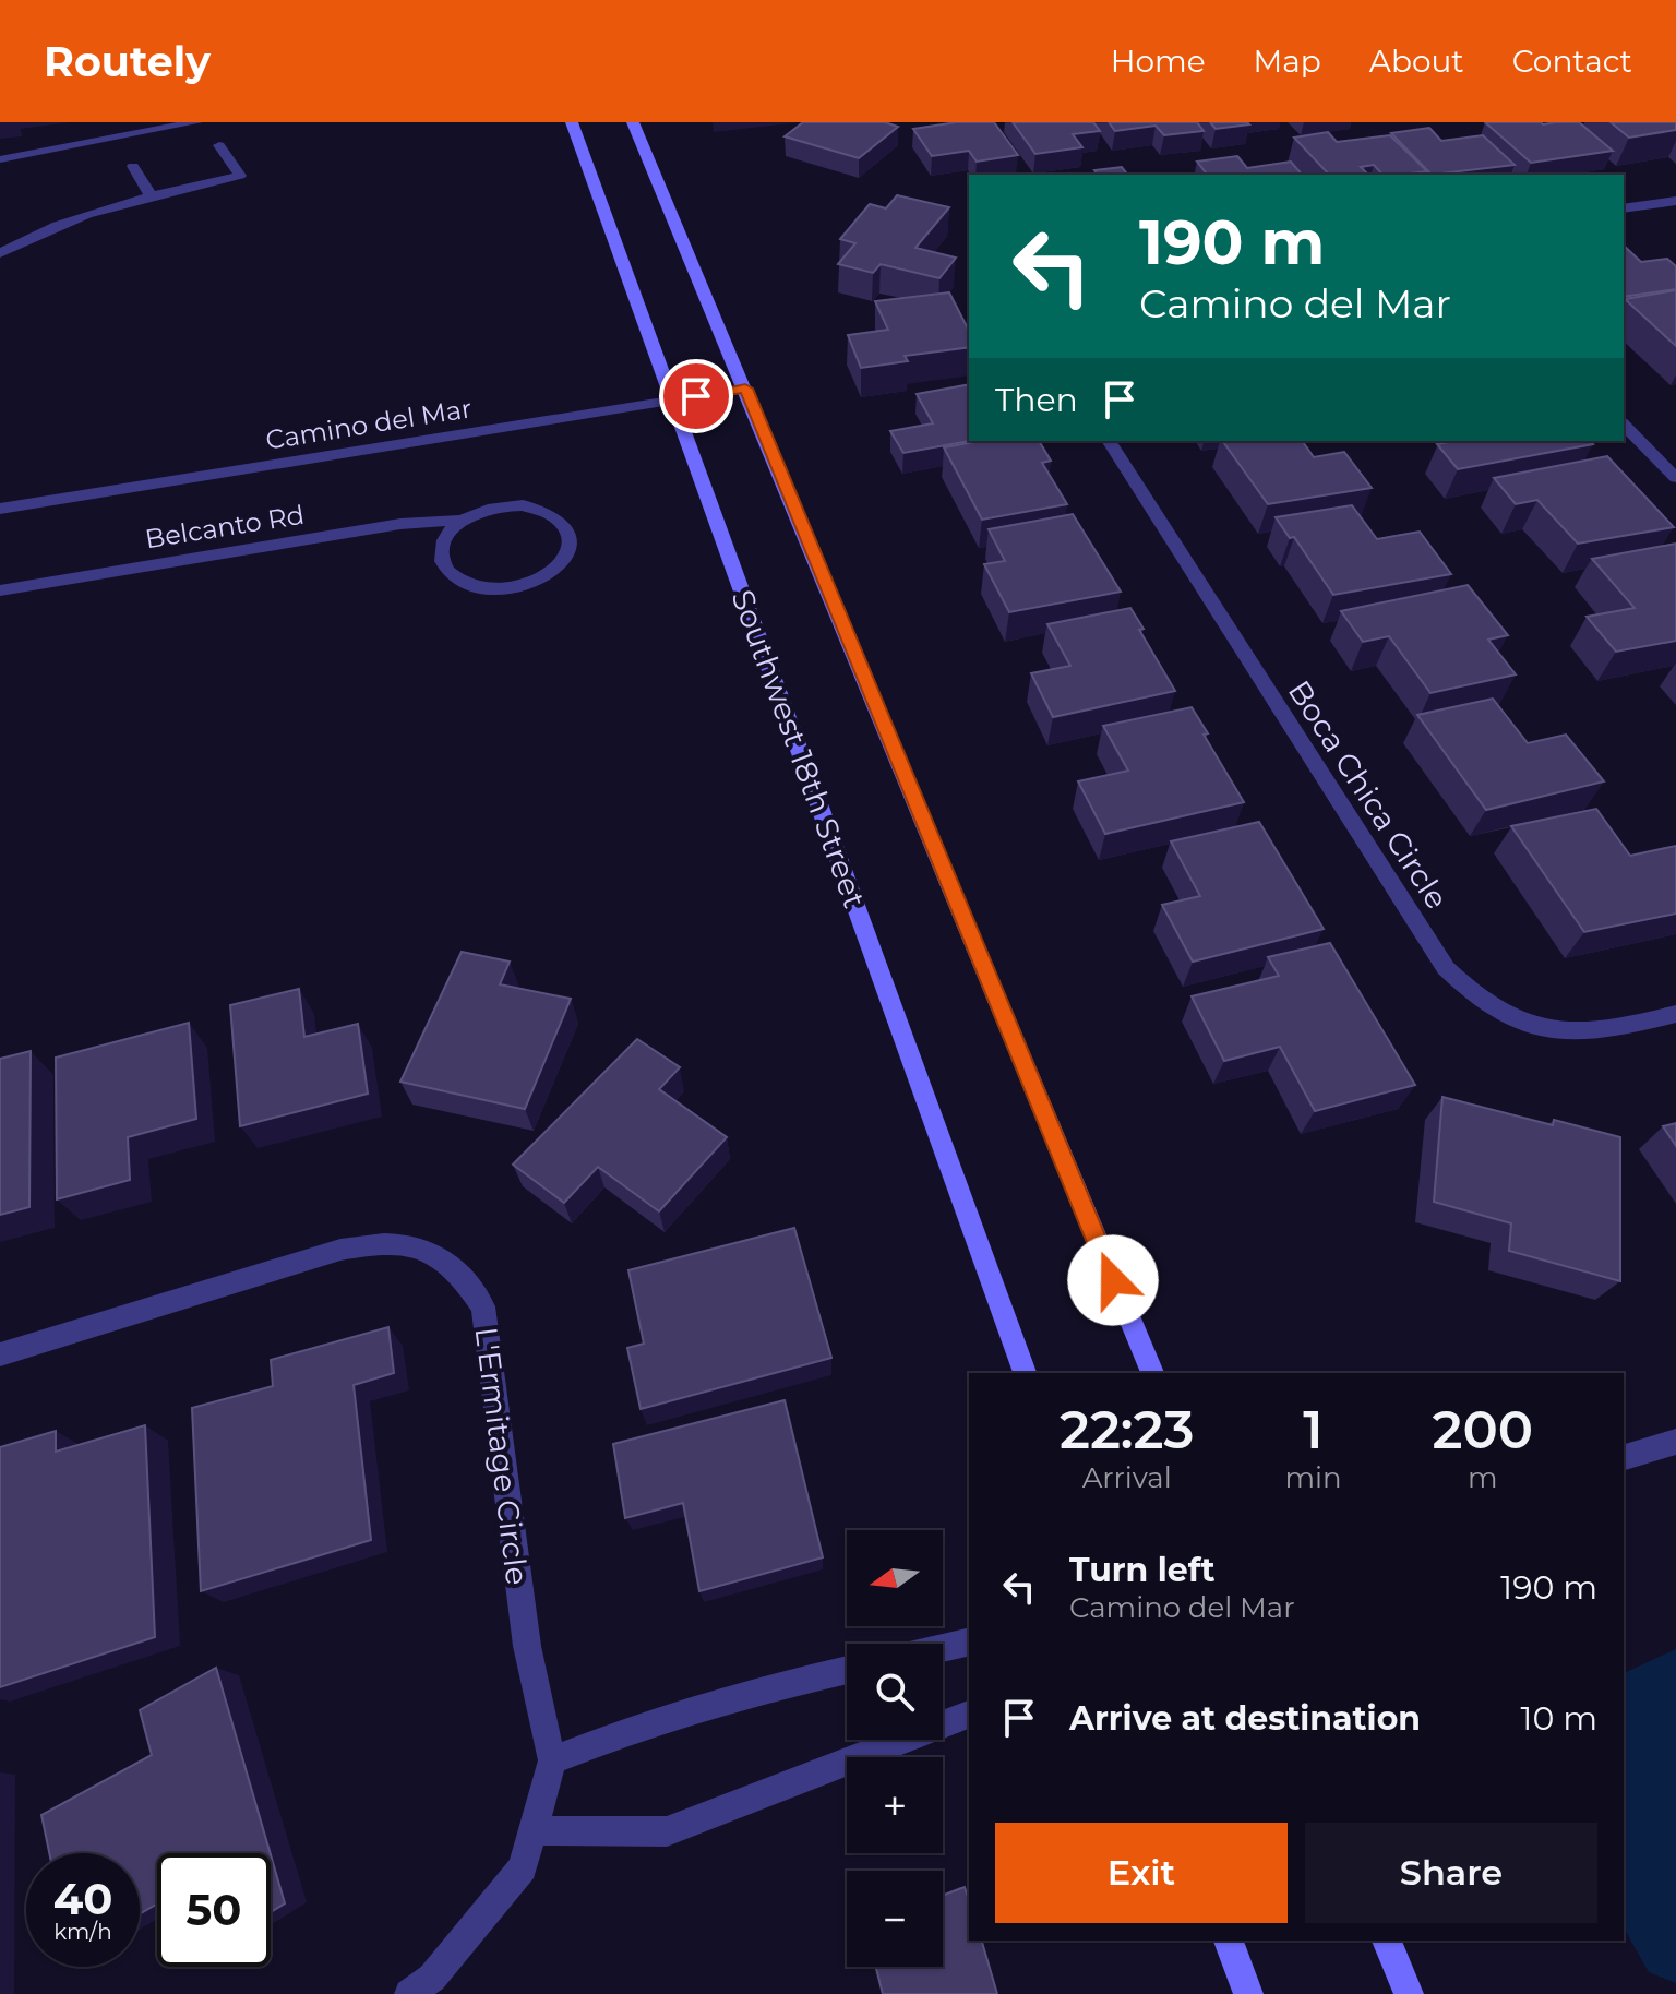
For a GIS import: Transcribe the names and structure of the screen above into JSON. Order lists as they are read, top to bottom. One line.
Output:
{"streets":{"main road":["Southwest 18th Street"],"street":["Camino del Mar","Belcanto Rd","Boca Chica Circle","L'Ermitage Circle"]},"crossings":[["Camino del Mar","Southwest 18th Street"]],"north":"left","page":{"header":"Routely","nav":["Home","Map","About","Contact"],"turn":["190 m","Camino del Mar"],"then":"Then","eta":["22:23","Arrival","1","min","200","m"],"list":[{"name":"Turn left","note":"Camino del Mar","value":"190 m"},{"name":"Arrive at destination","value":"10 m"}],"map_buttons":["+","−"],"buttons":["Exit","Share"],"speed":"40 km/h","limit":"50"}}
